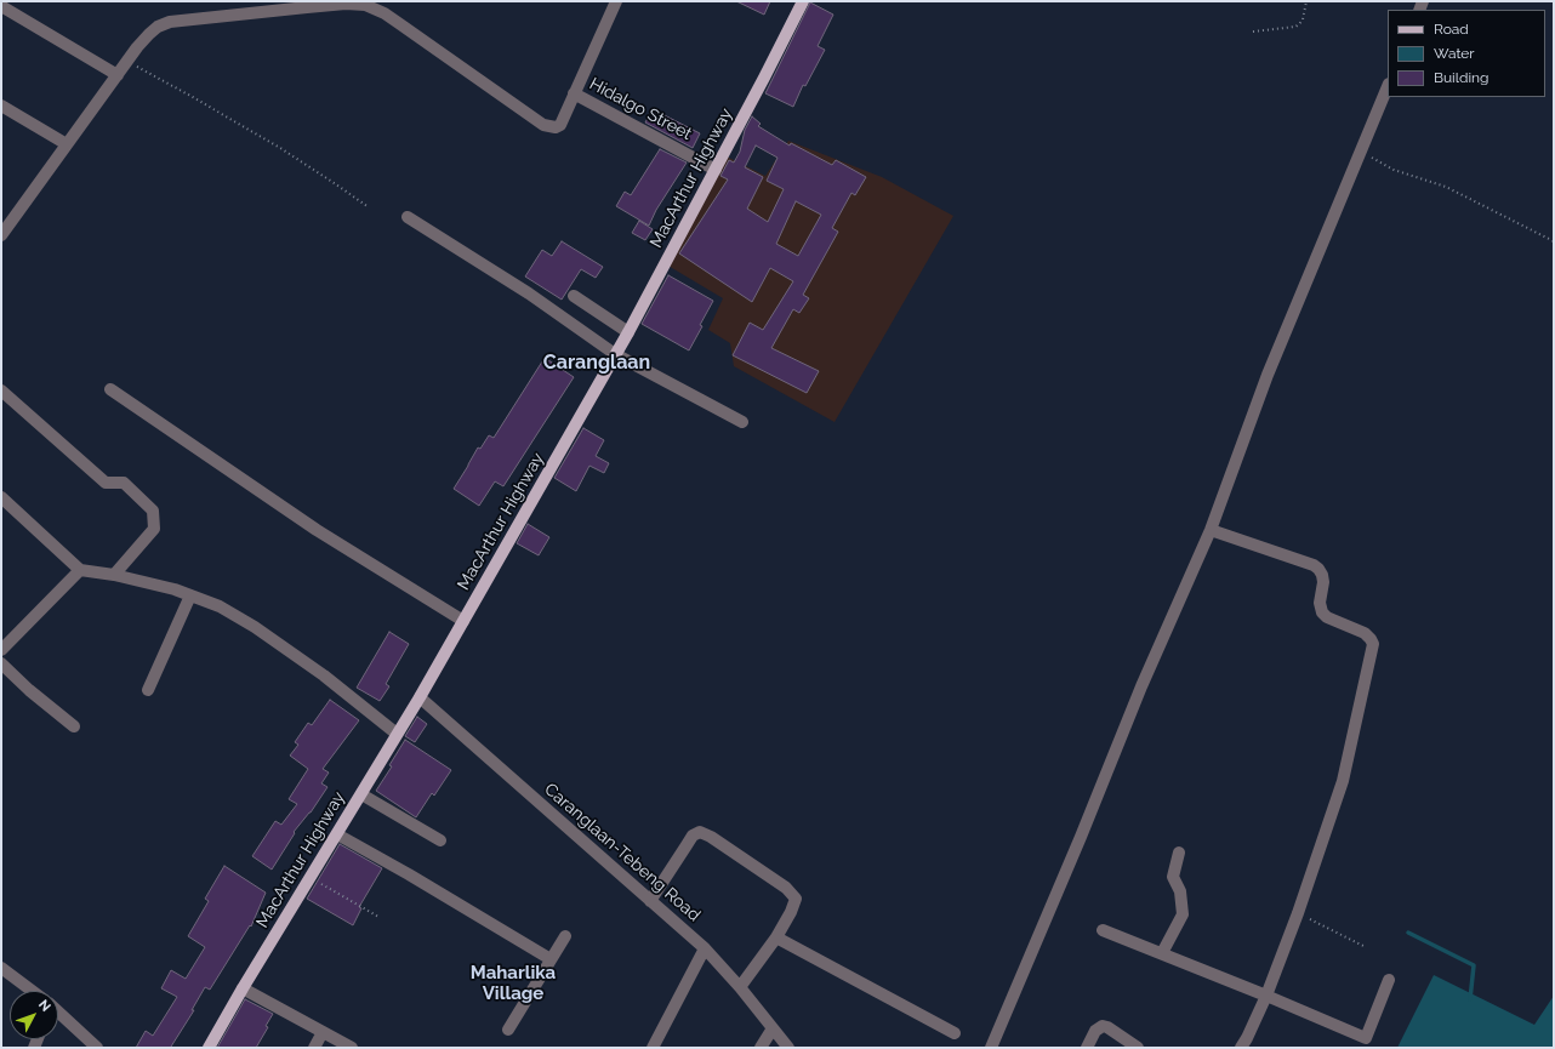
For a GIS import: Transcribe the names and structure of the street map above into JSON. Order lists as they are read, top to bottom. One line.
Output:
{"streets":{"main road":["MacArthur Highway"],"street":["Hidalgo Street","Caranglaan-Tebeng Road"]},"crossings":[["Hidalgo Street","MacArthur Highway"],["MacArthur Highway","Caranglaan-Tebeng Road"]],"districts":["Caranglaan","Maharlika Village"],"legend":["Road","Water","Building"],"north":"top right"}
